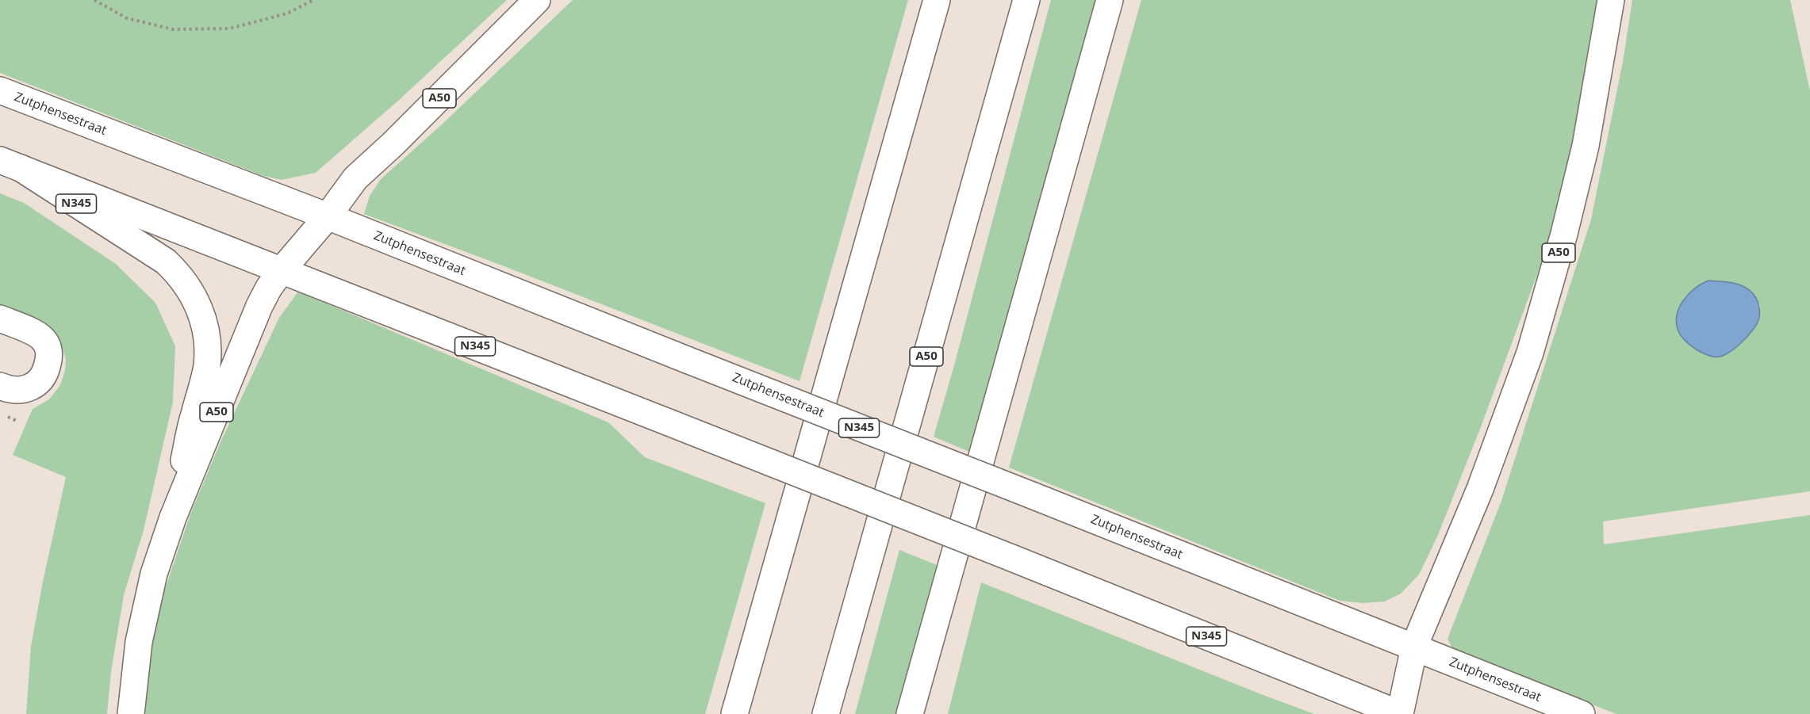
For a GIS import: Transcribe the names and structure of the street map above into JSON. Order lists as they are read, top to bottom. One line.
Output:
{"streets":{"main road":["A50","Zutphensestraat","N345"]},"crossings":[["A50","Zutphensestraat"],["A50","N345"]]}
